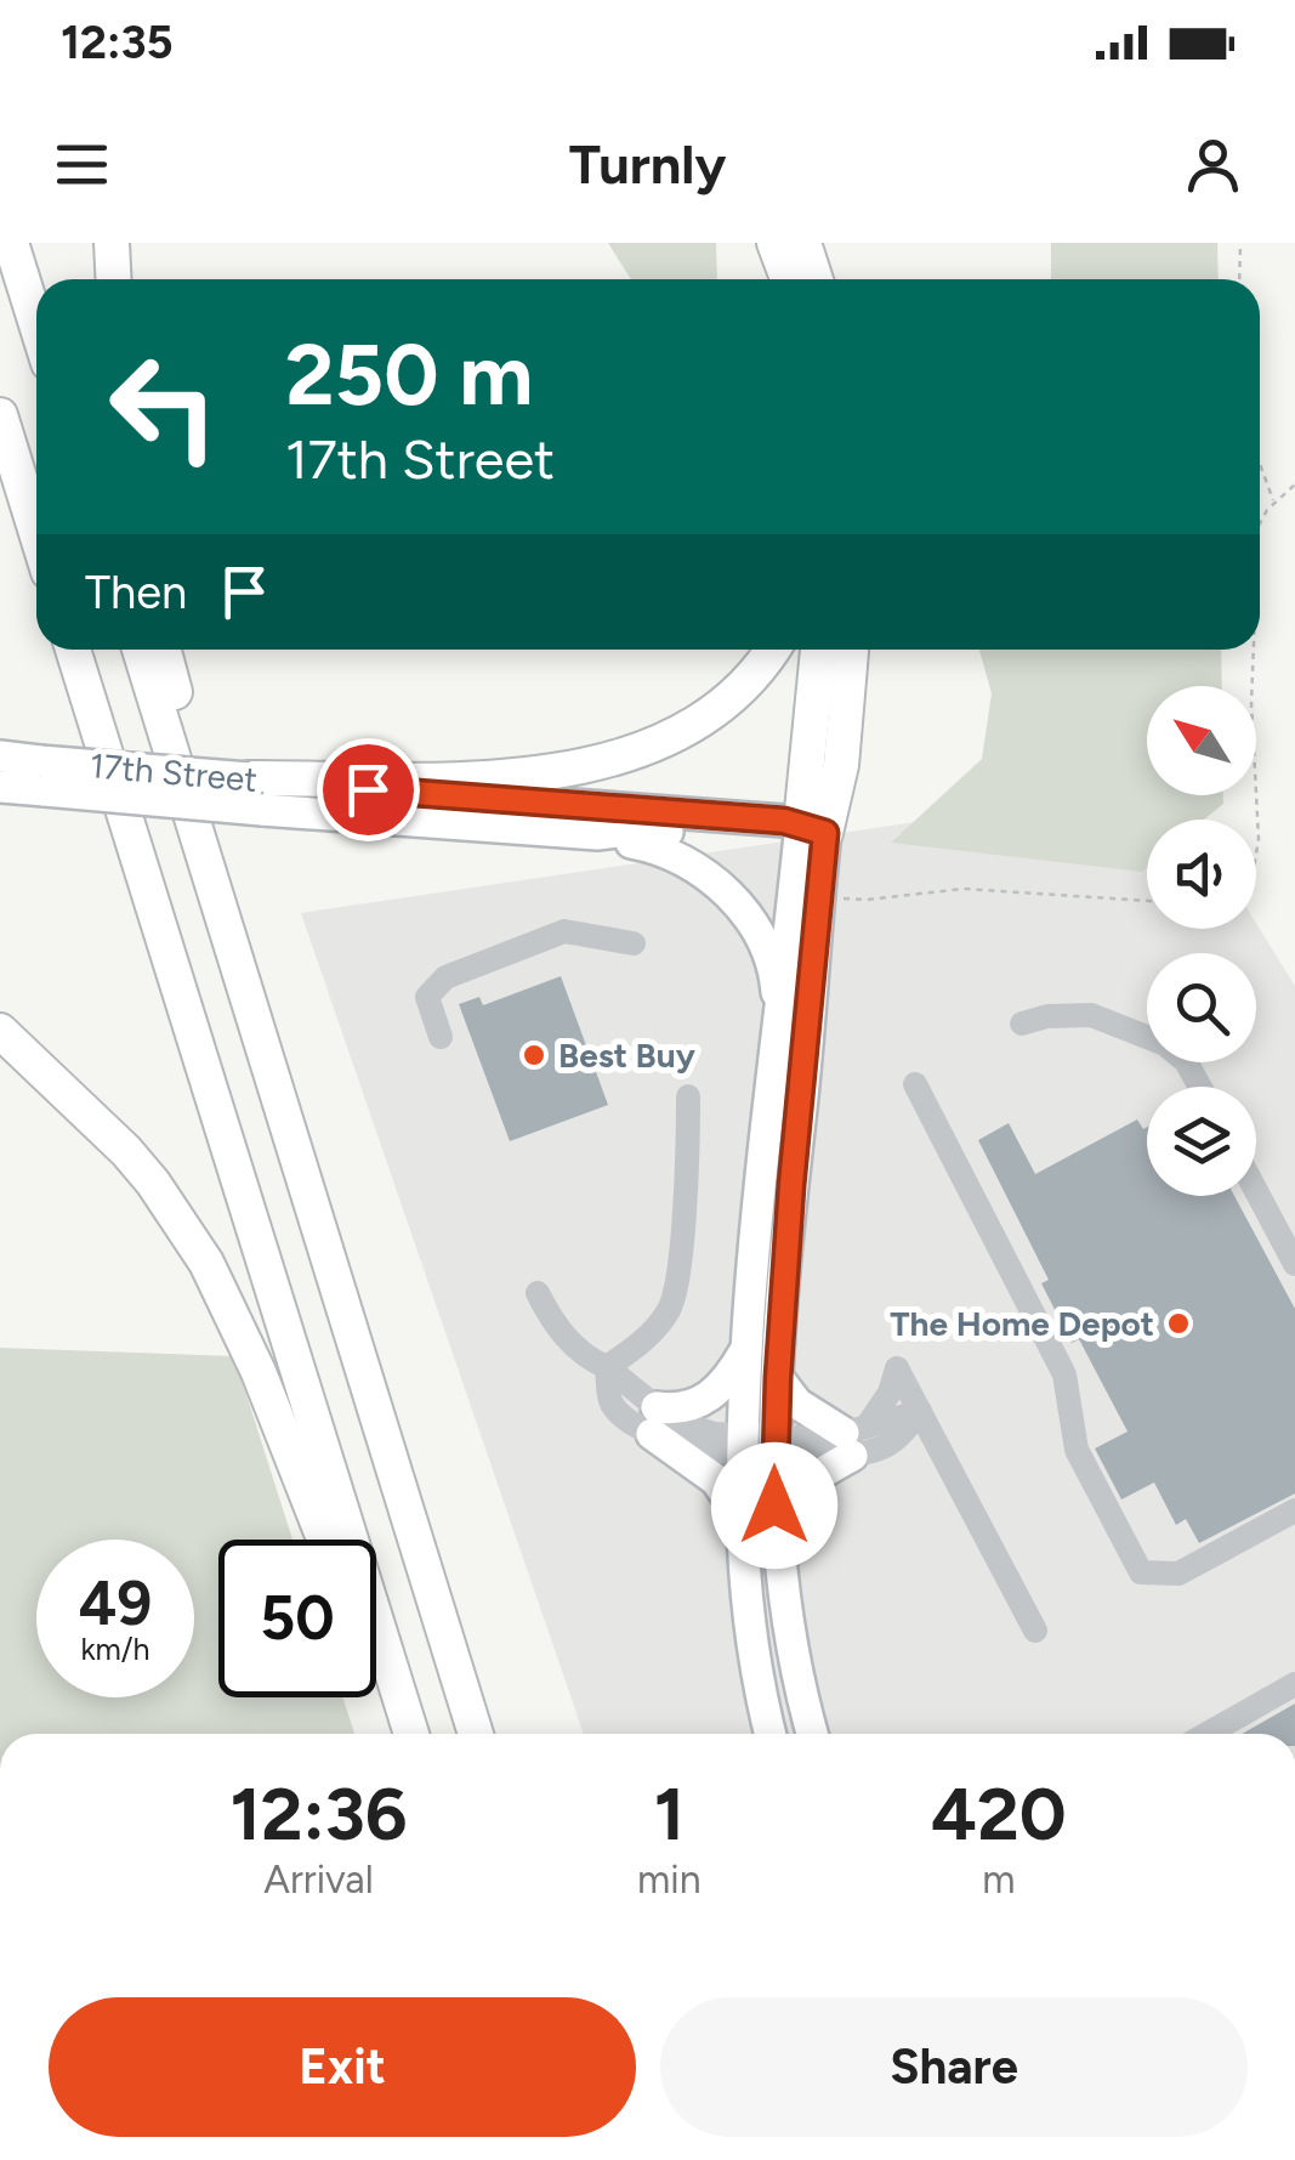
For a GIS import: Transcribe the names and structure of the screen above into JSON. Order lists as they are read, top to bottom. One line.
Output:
{"streets":{"main road":["17th Street"]},"places":["Best Buy","The Home Depot"],"north":"top left","page":{"status":"12:35","header":"Turnly","turn":["250 m","17th Street"],"then":"Then","speed":"49 km/h","limit":"50","eta":["12:36","Arrival","1","min","420","m"],"buttons":["Exit","Share"]}}
